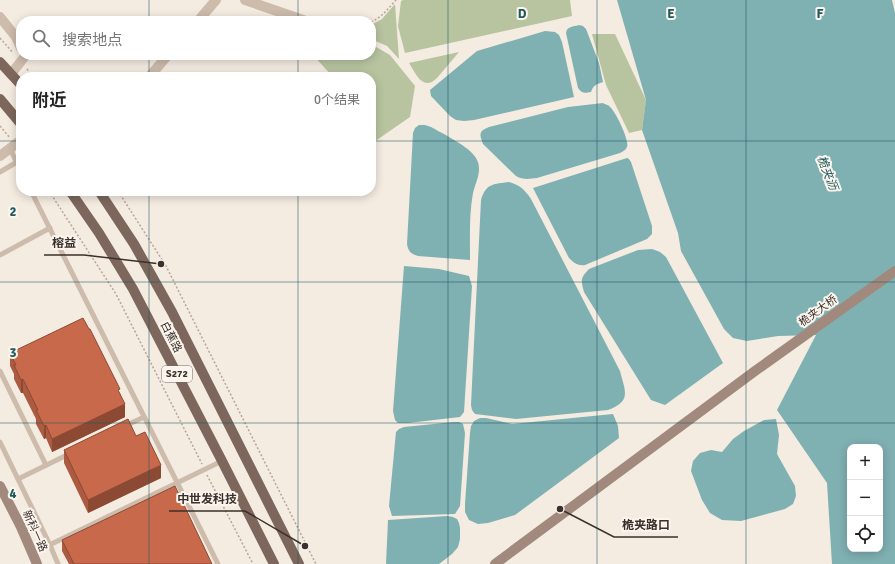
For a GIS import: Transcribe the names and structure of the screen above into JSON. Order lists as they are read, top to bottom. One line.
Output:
{"streets":{"main road":["白蕉路","S272"],"street":["桅夹大桥","新科一路"]},"water":["桅夹沥"],"places":["榕益","桅夹路口","中世发科技"],"page":{"search":"搜索地点","heading":["附近","0个结果"],"map_buttons":["+","−"]},"grid":{"columns":["D","E","F"],"rows":["2","3","4"]}}
